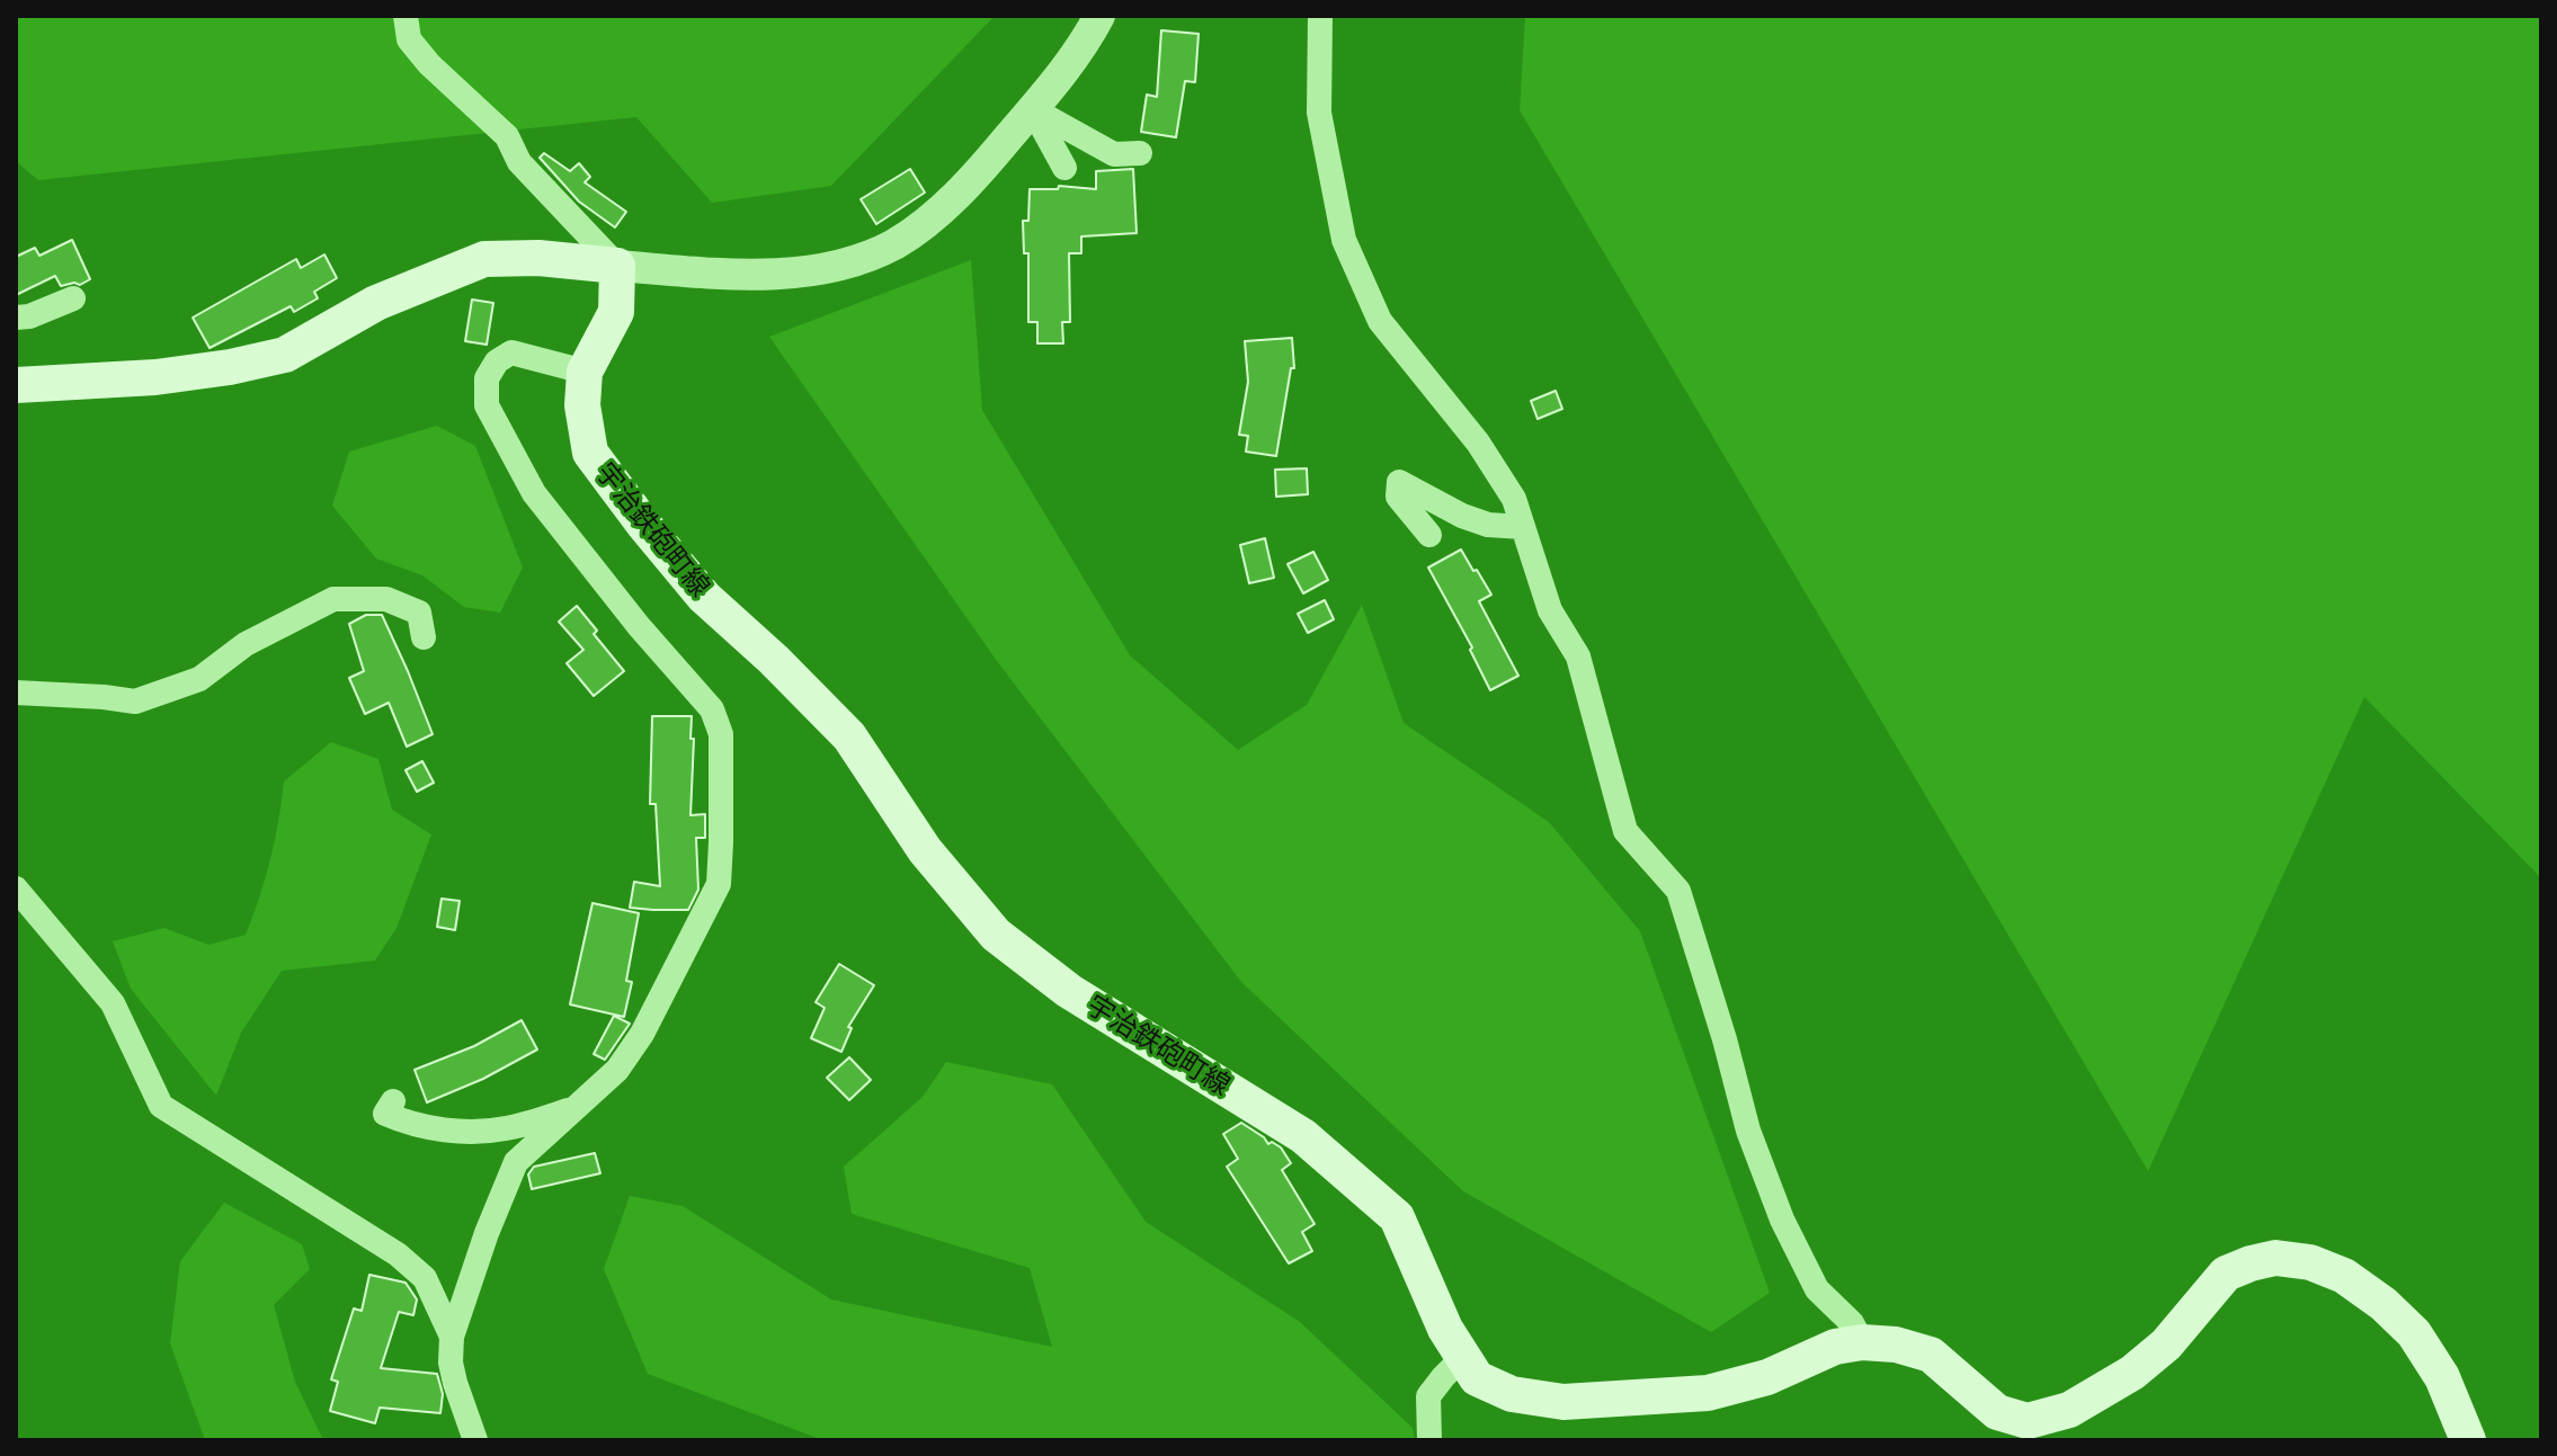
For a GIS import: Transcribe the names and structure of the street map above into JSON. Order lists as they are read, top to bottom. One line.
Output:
{"streets":{"main road":["宇治鉄砲町線"]}}
